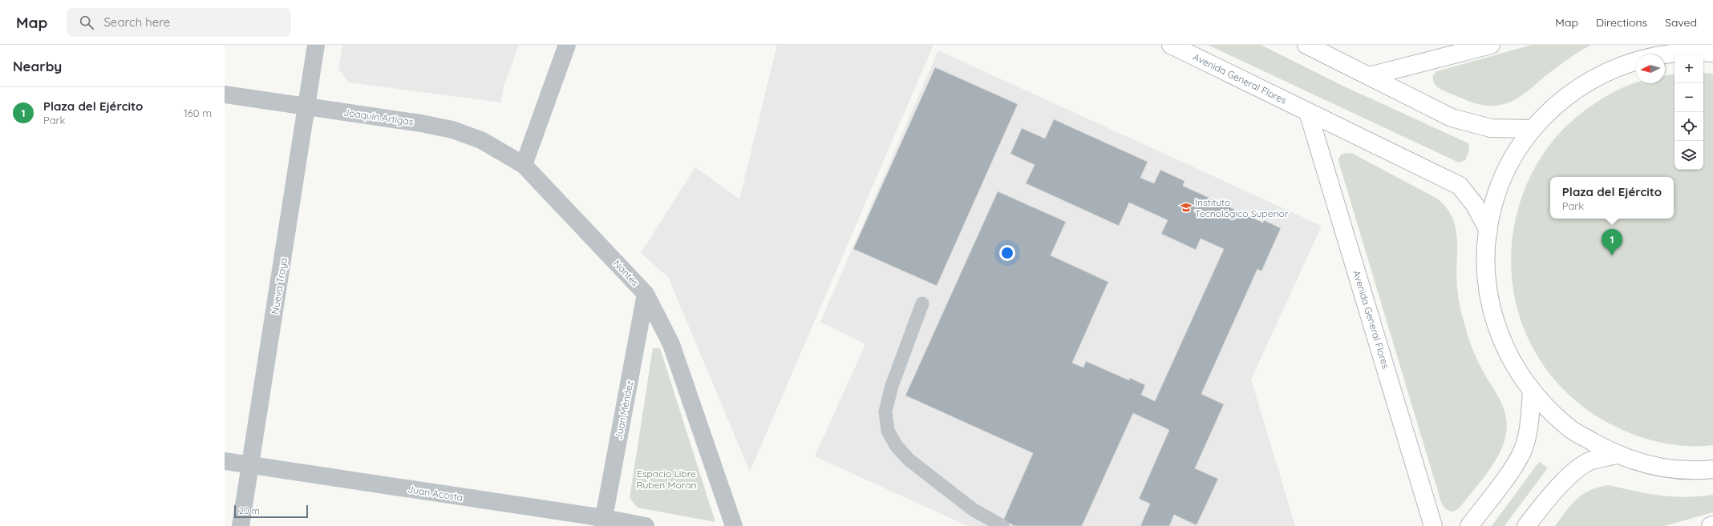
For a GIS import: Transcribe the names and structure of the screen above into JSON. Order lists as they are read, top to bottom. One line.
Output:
{"streets":{"main road":["Avenida General Flores"],"street":["Joaquín Artigas","Nantes","Nueva Troya","Juan Méndez","Juan Acosta"]},"crossings":[["Joaquín Artigas","Nantes"],["Joaquín Artigas","Nueva Troya"],["Nantes","Juan Méndez"],["Nueva Troya","Juan Acosta"],["Juan Méndez","Juan Acosta"]],"parks":["Espacio Libre Ruben Moran"],"places":{"school or university":["Instituto Tecnológico Superior"]},"scale_bar":"20 m","north":"left","page":{"header":"Map","search":"Search here","nav":["Map","Directions","Saved"],"heading":"Nearby","map_buttons":["+","−"],"list":[{"mark":"1","name":"Plaza del Ejército","note":"Park","value":"160 m"}],"popup":["Plaza del Ejército","Park"],"pins":"1","scale":"20 m"}}
